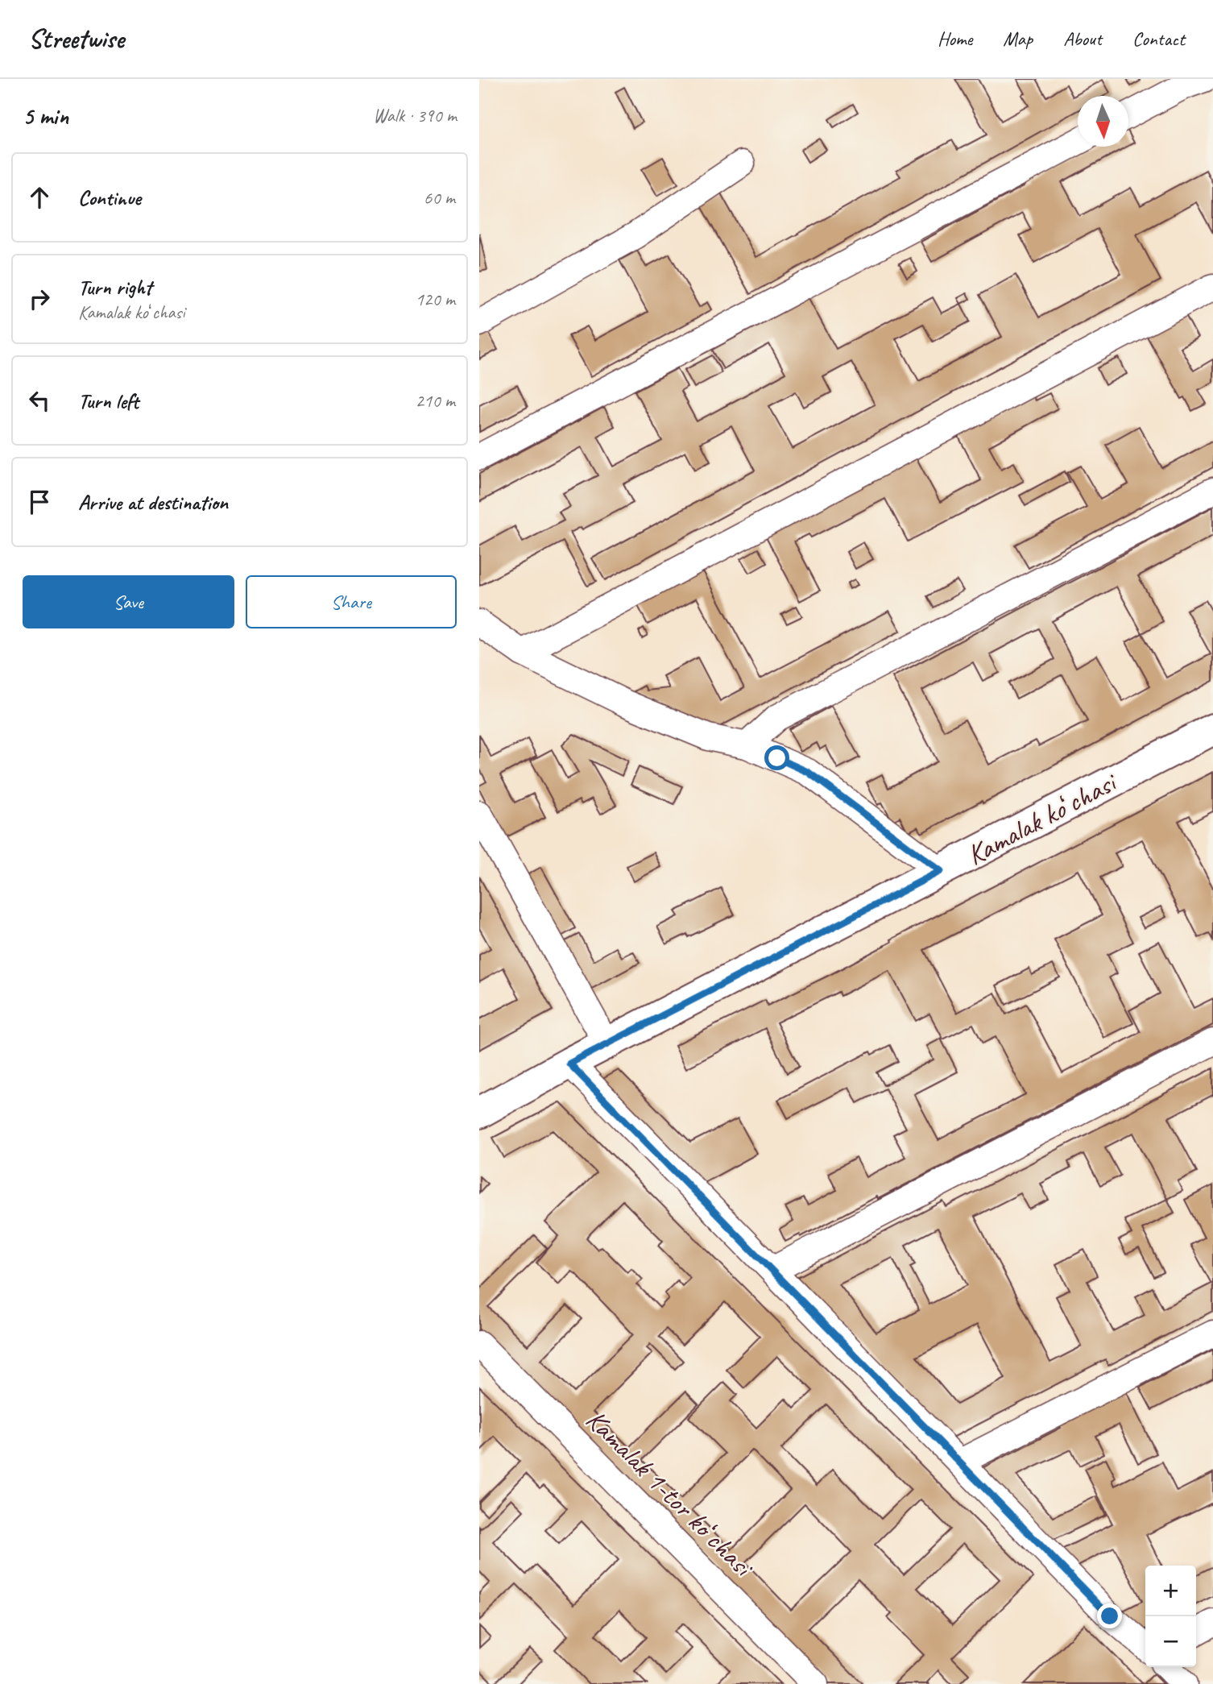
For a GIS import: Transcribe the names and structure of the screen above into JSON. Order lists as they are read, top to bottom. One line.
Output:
{"streets":{"street":["Kamalak koʻchasi","Kamalak 1-tor koʻchasi"]},"north":"bottom","page":{"header":"Streetwise","nav":["Home","Map","About","Contact"],"heading":["5 min","Walk · 390 m"],"list":[["Continue","60 m"],["Turn right","Kamalak koʻchasi","120 m"],["Turn left","210 m"],"Arrive at destination"],"buttons":["Save","Share"],"map_buttons":["+","−"]}}
